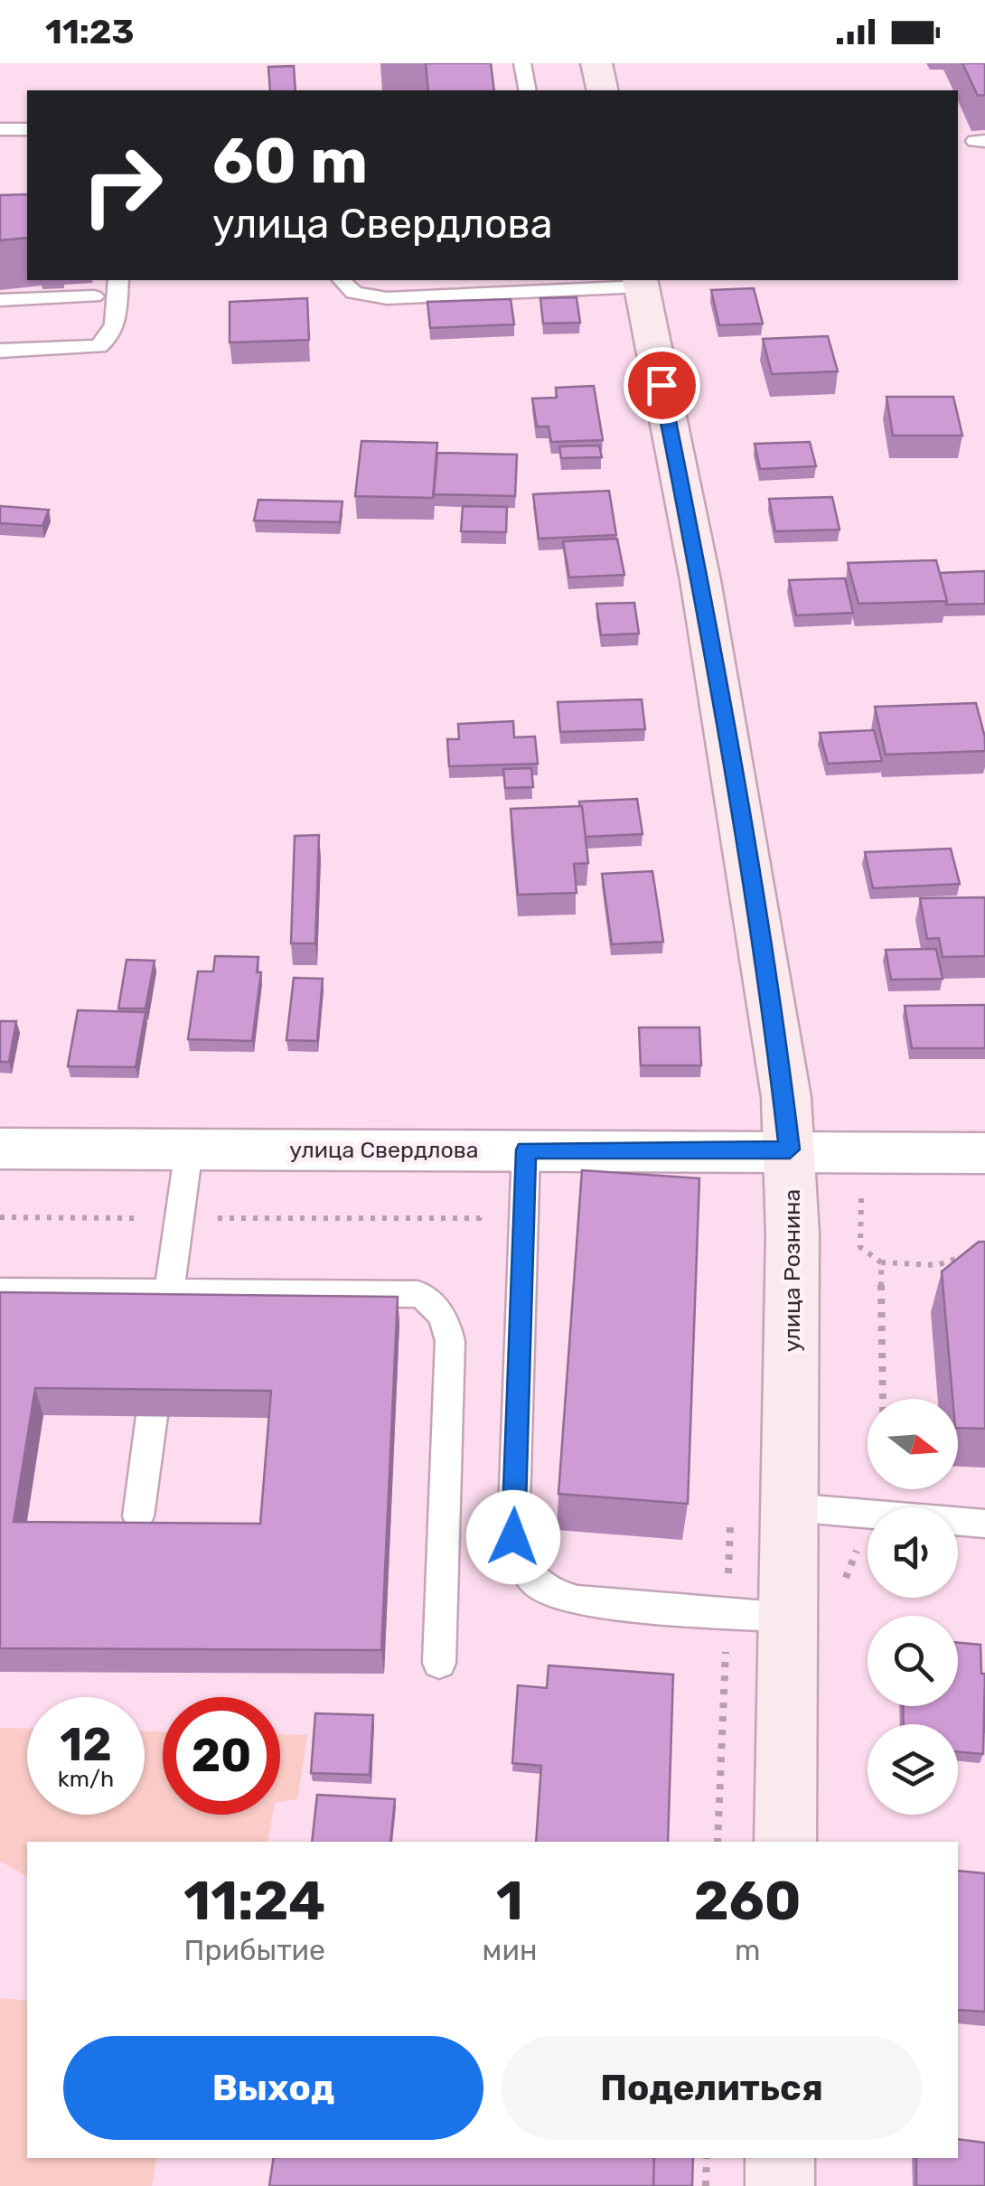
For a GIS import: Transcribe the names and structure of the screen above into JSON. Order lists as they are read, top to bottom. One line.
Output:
{"streets":{"main road":["улица Рознина"],"street":["улица Свердлова"]},"crossings":[["улица Свердлова","улица Рознина"]],"north":"right","page":{"status":"11:23","turn":["60 m","улица Свердлова"],"speed":"12 km/h","limit":"20","eta":["11:24","Прибытие","1","мин","260","m"],"buttons":["Выход","Поделиться"]}}
